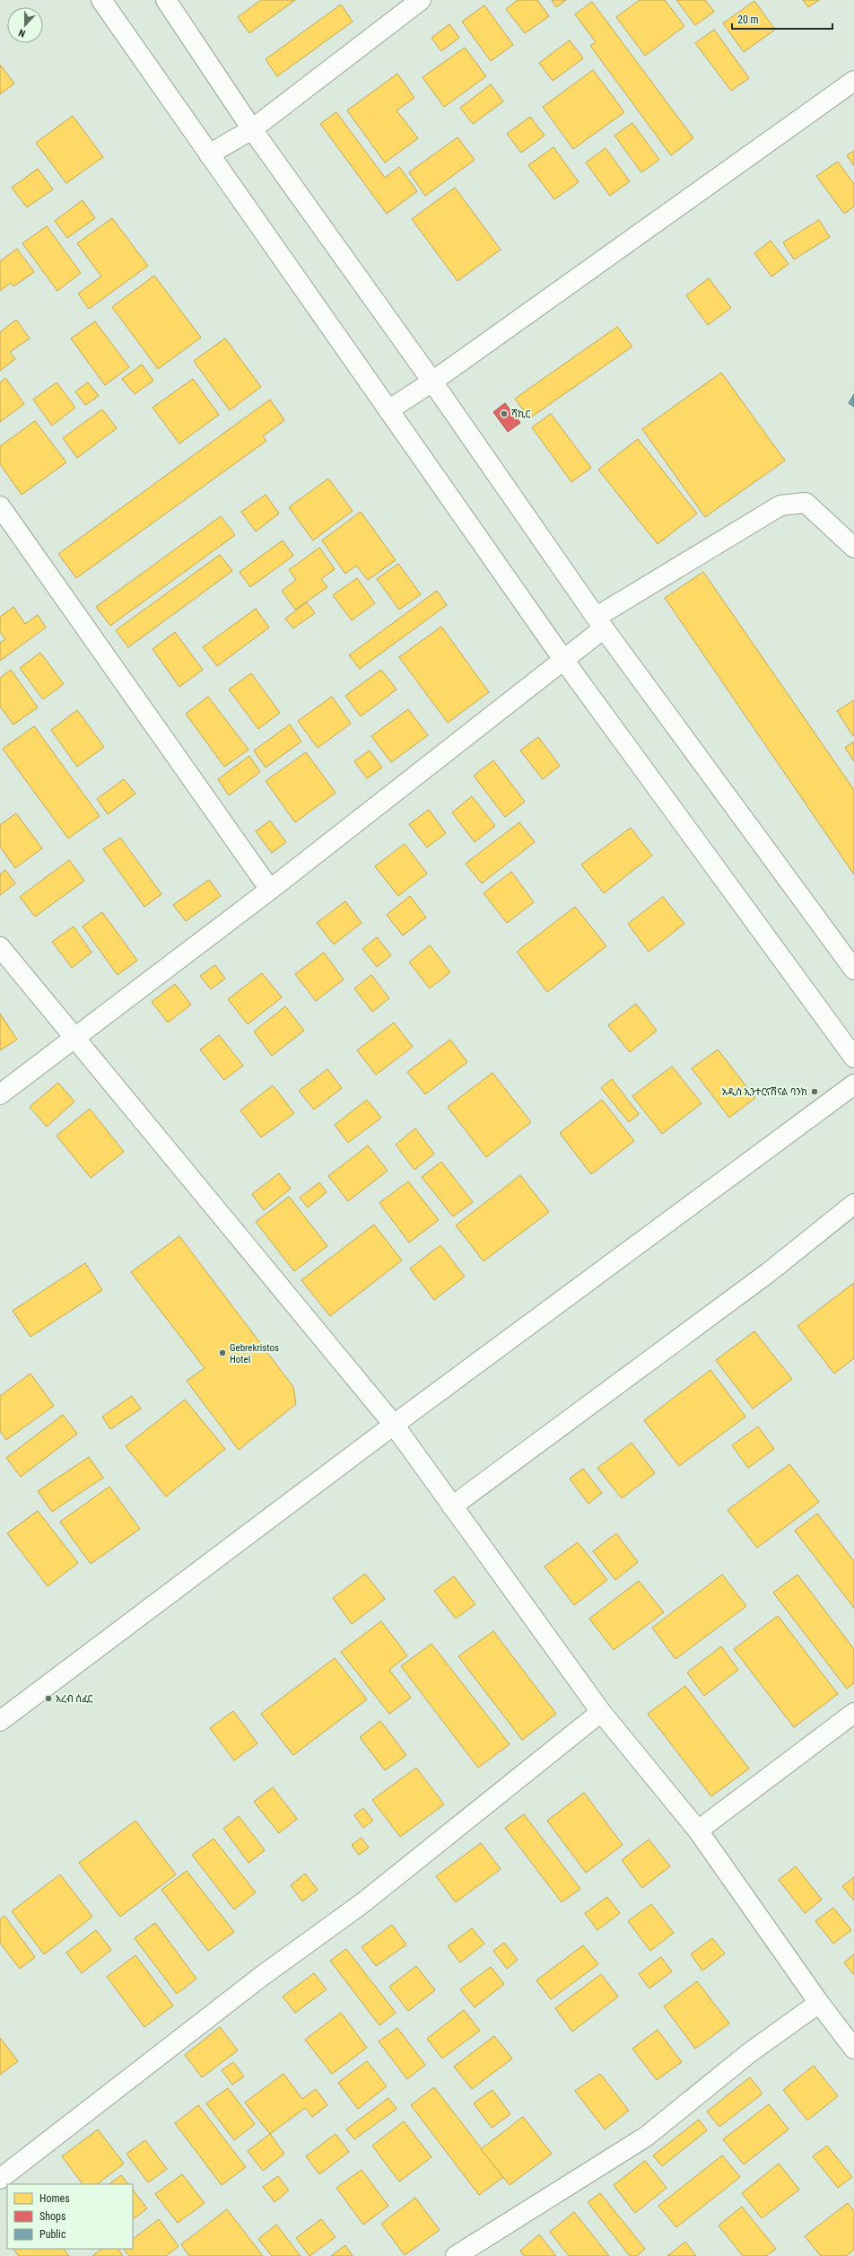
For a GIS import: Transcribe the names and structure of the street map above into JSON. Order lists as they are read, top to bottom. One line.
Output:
{"places":["ሻኪር","አዲስ ኢንተርናሽናል ባንክ","Gebrekristos Hotel","አረብ ሰፈር"],"legend":["Homes","Shops","Public"],"scale_bar":"20 m","north":"bottom"}
